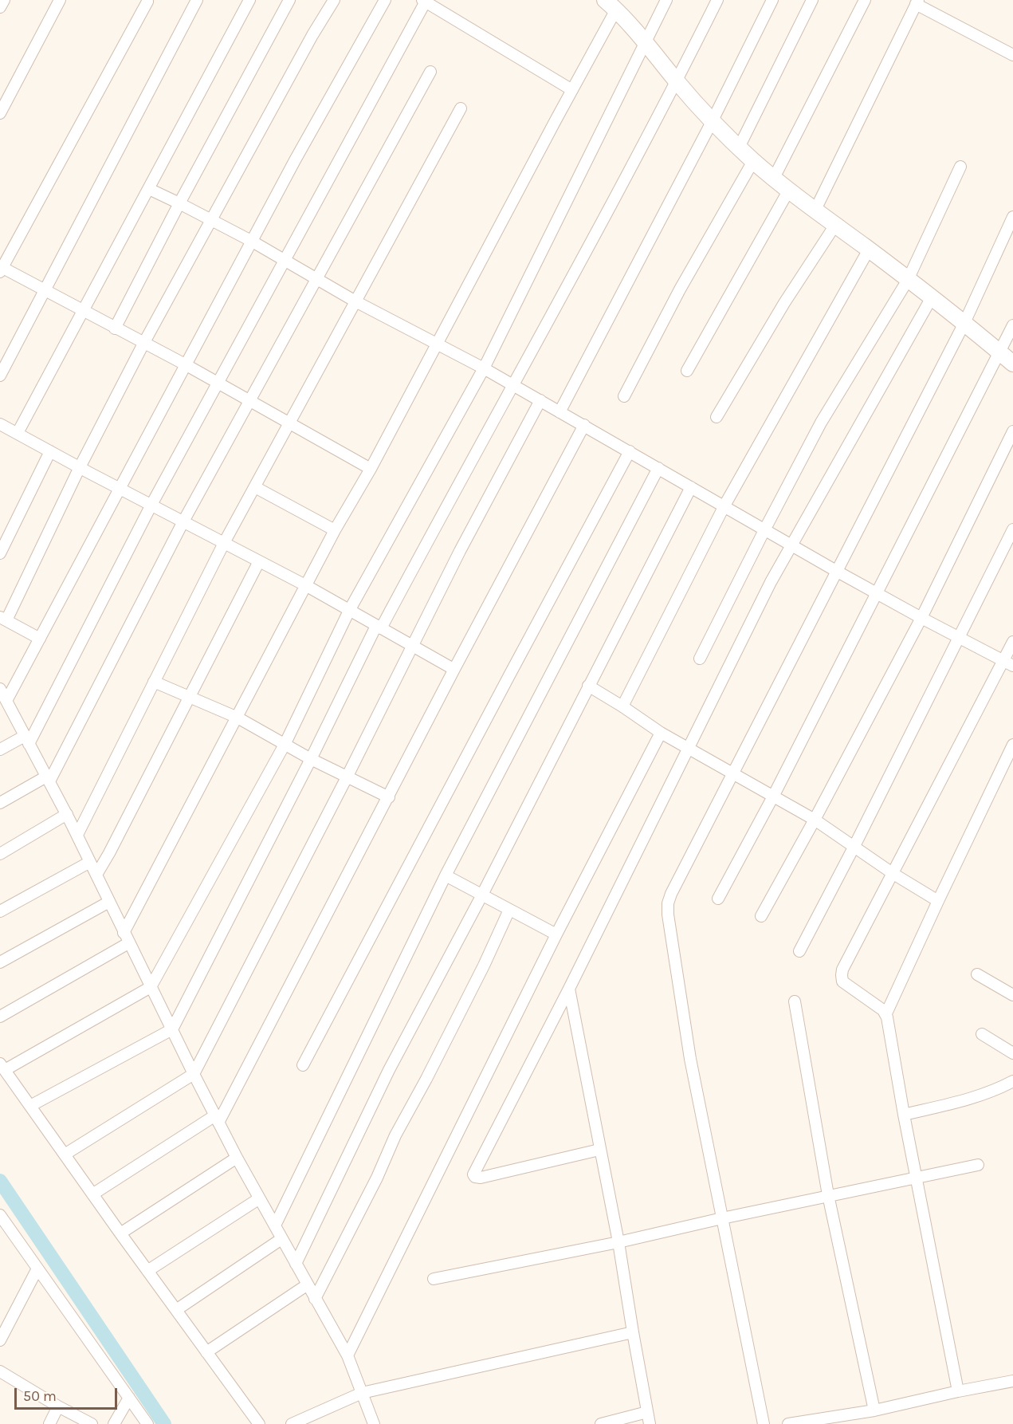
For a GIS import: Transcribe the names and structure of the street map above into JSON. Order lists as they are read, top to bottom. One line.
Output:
{"scale_bar":"50 m"}
